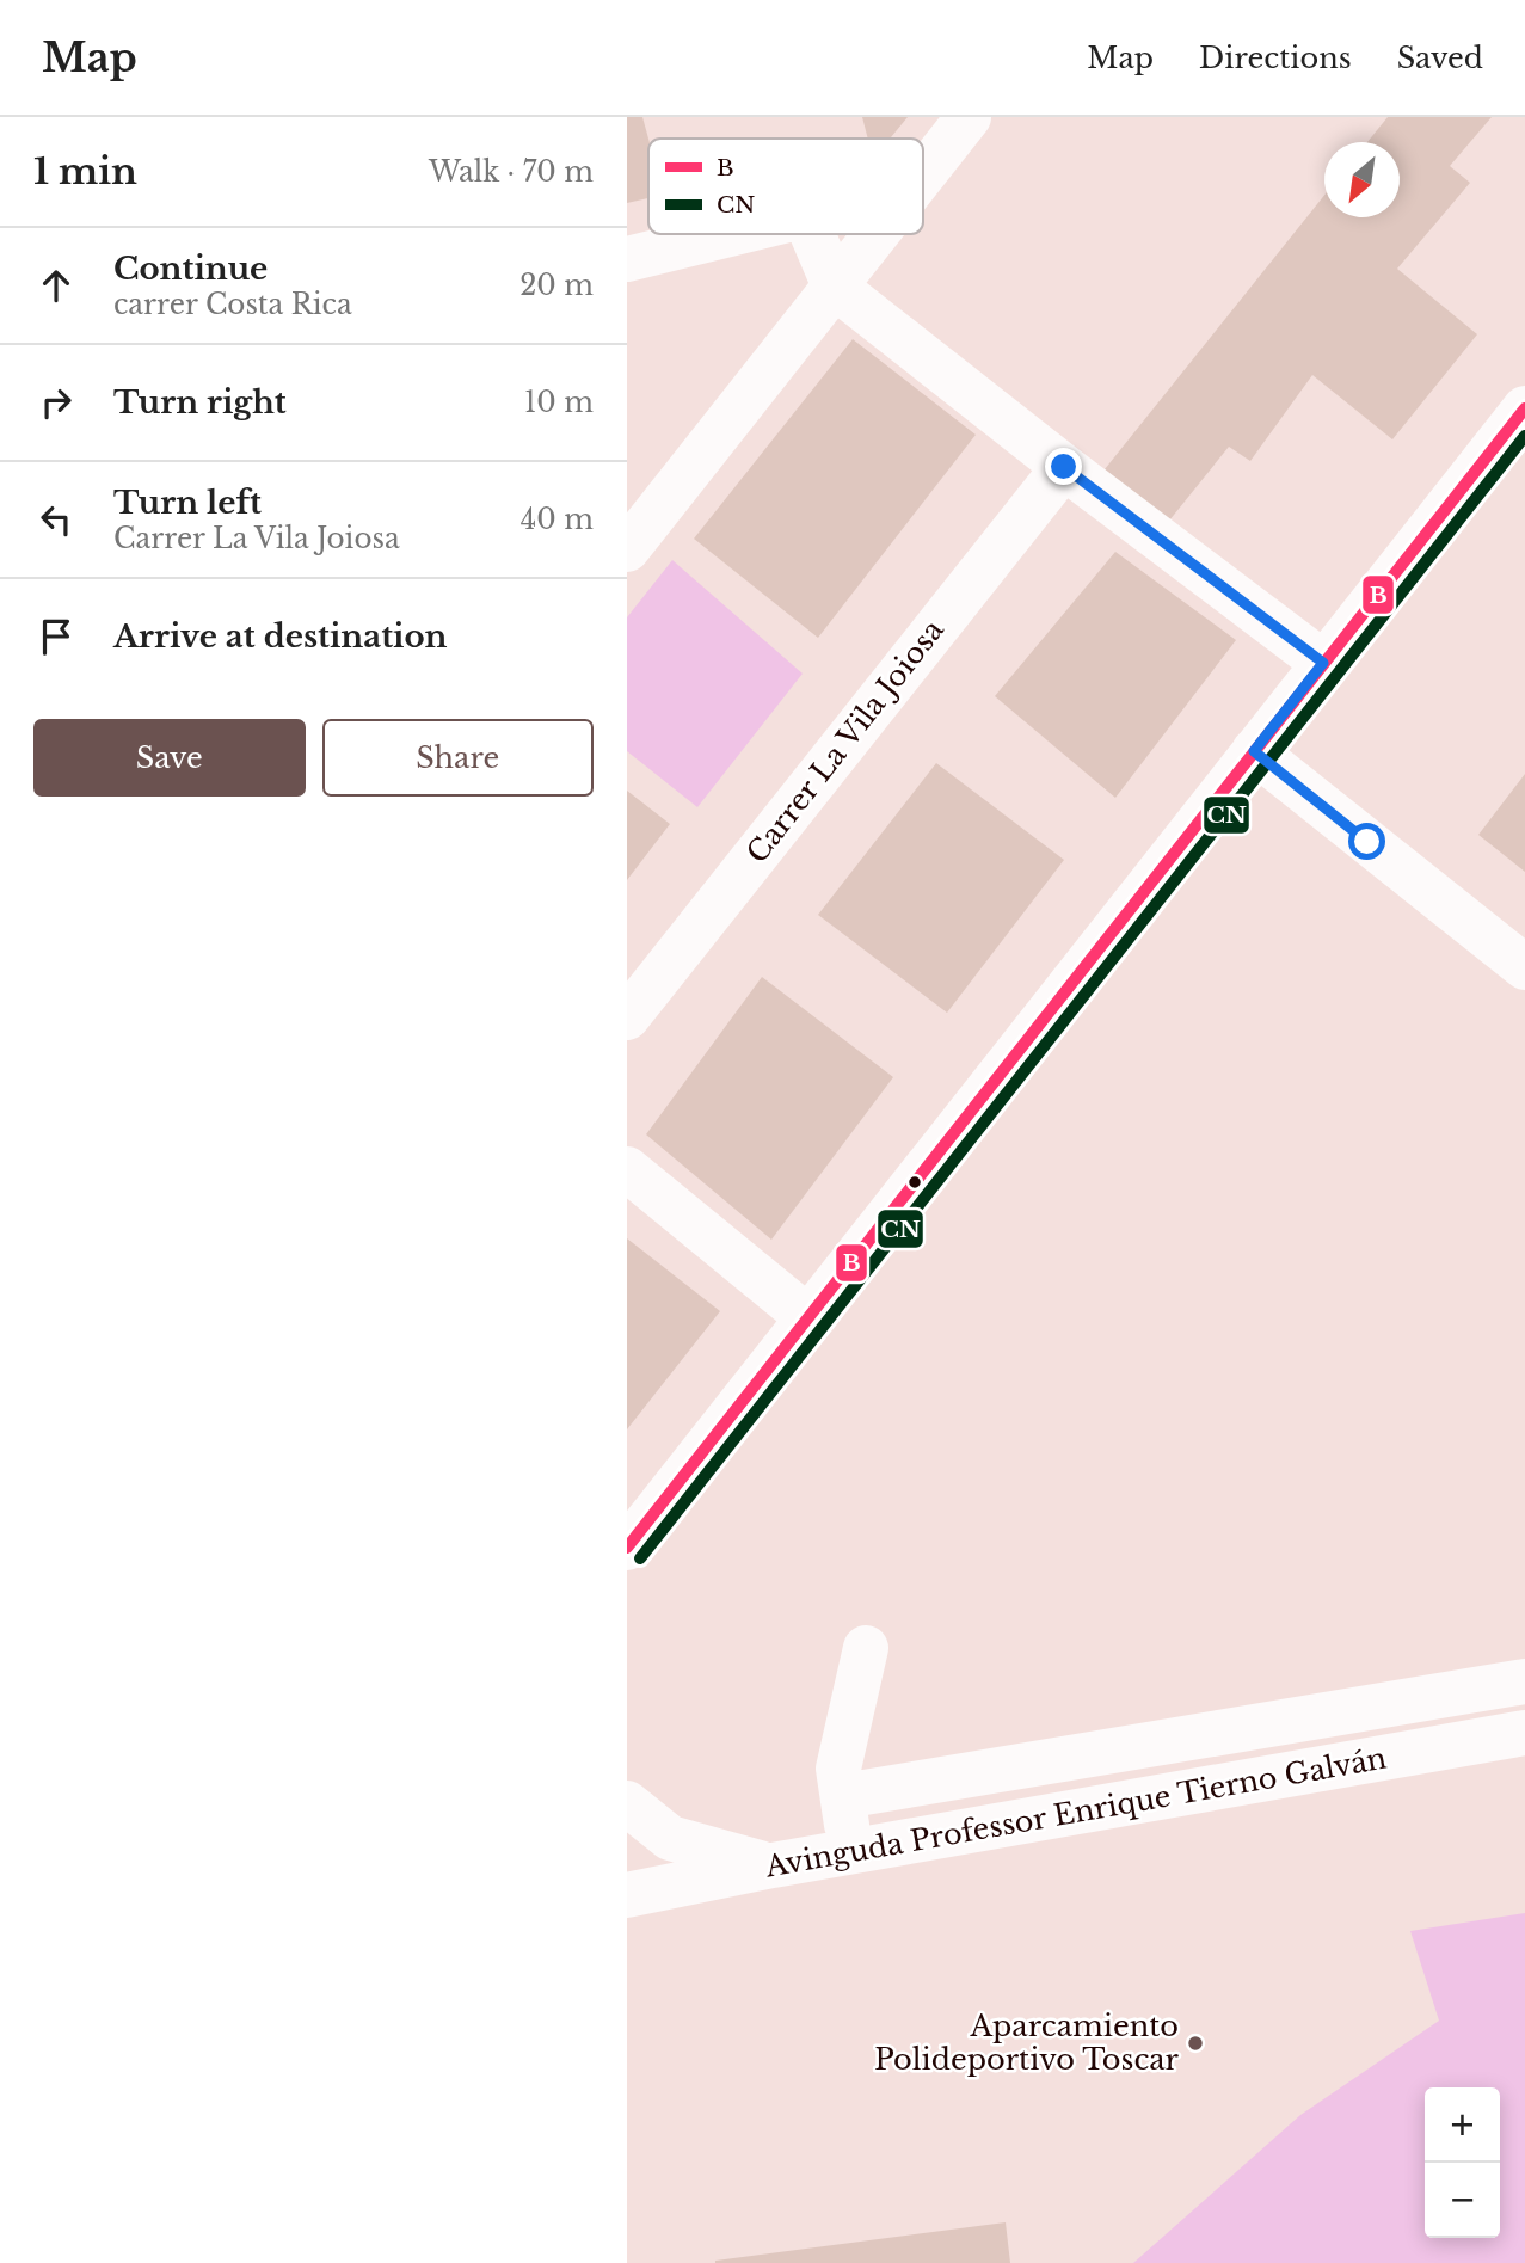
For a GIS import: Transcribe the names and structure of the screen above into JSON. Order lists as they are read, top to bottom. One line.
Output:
{"streets":{"street":["Carrer La Vila Joiosa","Avinguda Professor Enrique Tierno Galván"]},"places":["Aparcamiento Polideportivo Toscar"],"lines":["transit line B","transit line CN"],"legend":["B","CN"],"north":"bottom left","page":{"header":"Map","nav":["Map","Directions","Saved"],"heading":["1 min","Walk · 70 m"],"list":[["Continue","carrer Costa Rica","20 m"],["Turn right","10 m"],["Turn left","Carrer La Vila Joiosa","40 m"],"Arrive at destination"],"buttons":["Save","Share"],"map_buttons":["+","−"]}}
